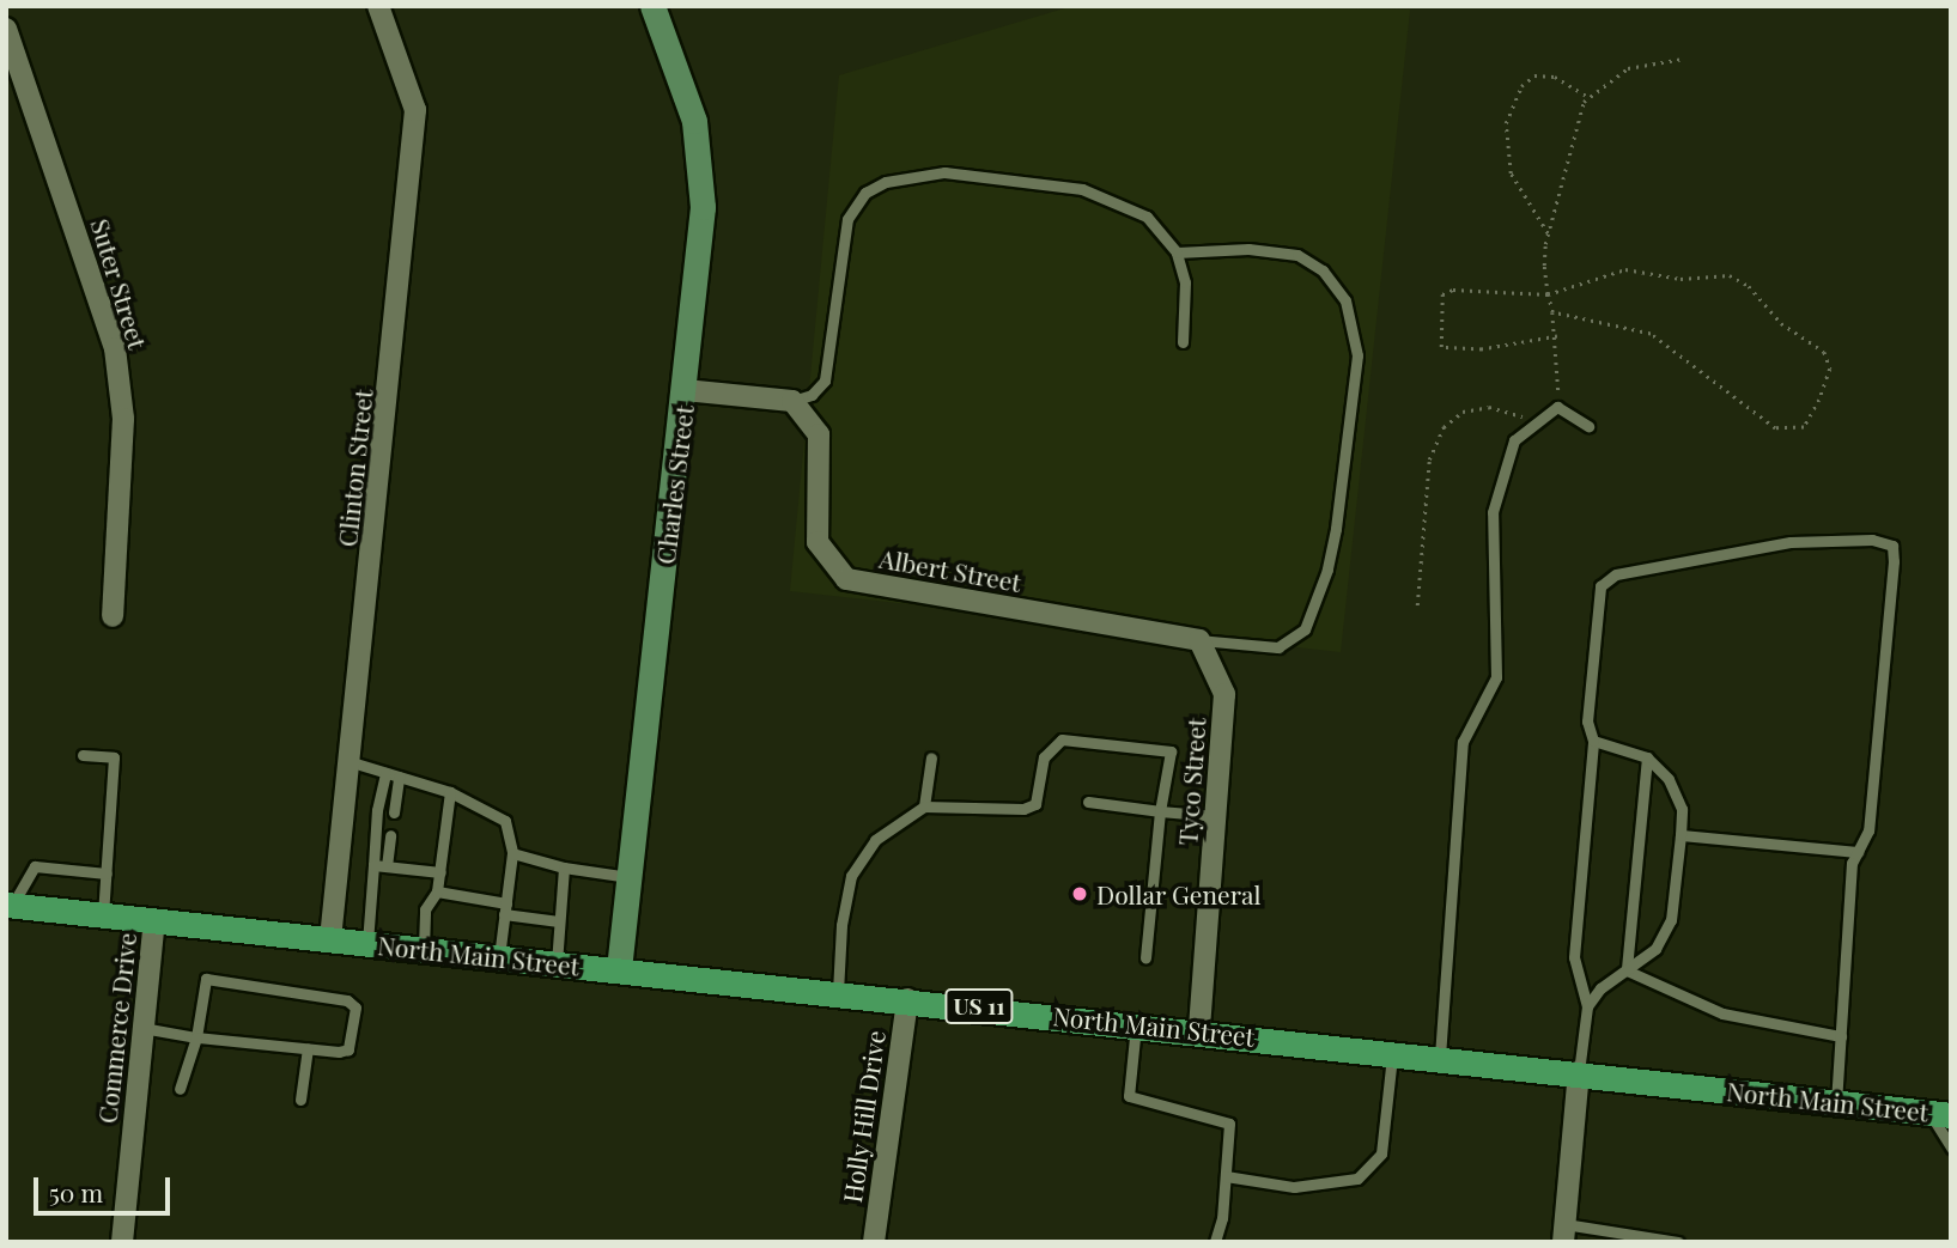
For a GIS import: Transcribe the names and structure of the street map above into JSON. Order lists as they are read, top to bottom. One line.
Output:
{"streets":{"main road":["North Main Street","US 11"],"street":["Suter Street","Clinton Street","Charles Street","Albert Street","Tyco Street","Commerce Drive","Holly Hill Drive"]},"crossings":[["Clinton Street","North Main Street"],["Charles Street","North Main Street"],["Albert Street","Tyco Street"],["Tyco Street","North Main Street"],["North Main Street","Commerce Drive"],["North Main Street","Holly Hill Drive"]],"places":["Dollar General"],"scale_bar":"50 m"}
